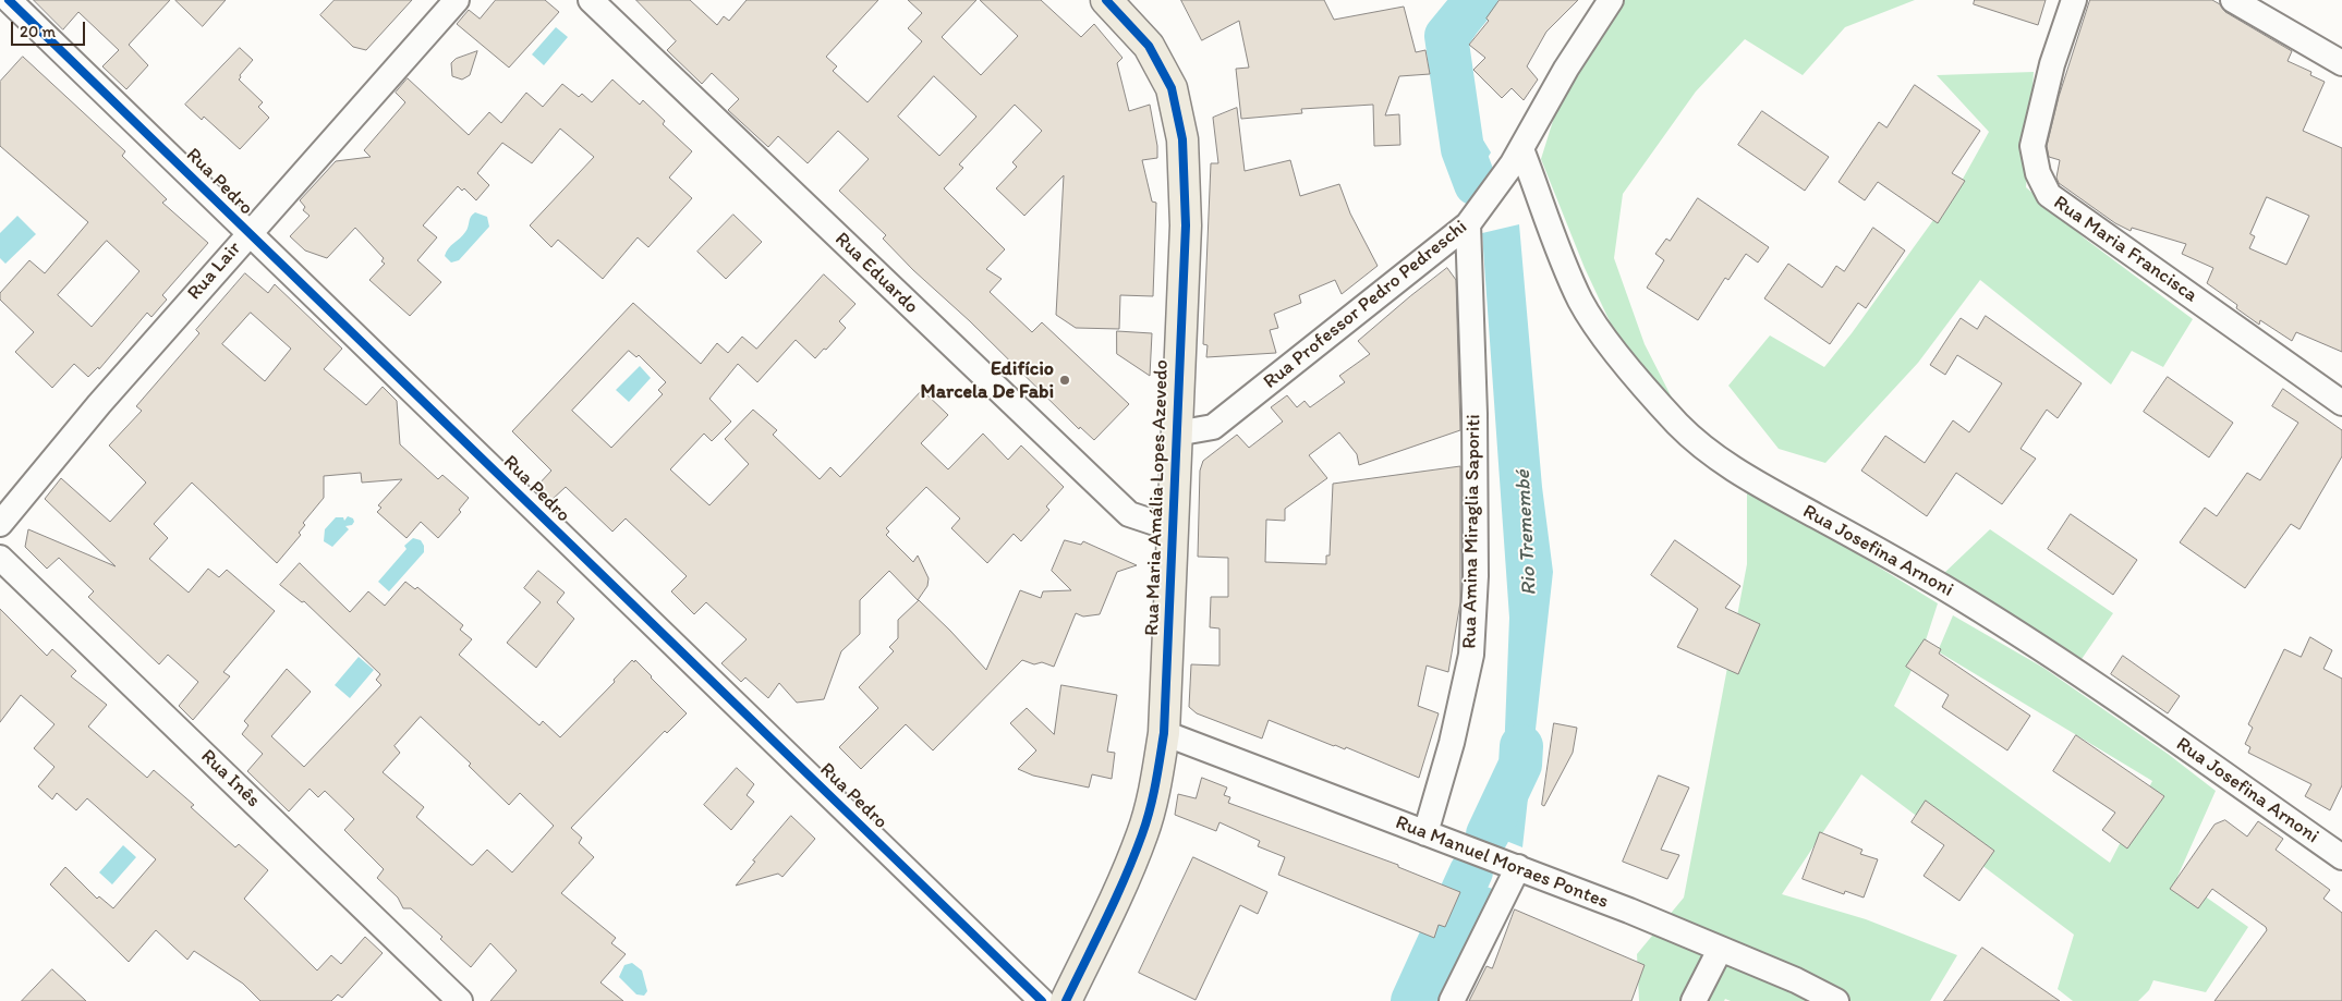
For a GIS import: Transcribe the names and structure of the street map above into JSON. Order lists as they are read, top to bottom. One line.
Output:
{"streets":{"main road":["Rua Maria Amália Lopes Azevedo"],"street":["Rua Pedro","Rua Maria Francisca","Rua Lair","Rua Eduardo","Rua Professor Pedro Pedreschi","Rua Amina Miraglia Saporiti","Rua Josefina Arnoni","Rua Inês","Rua Manuel Moraes Pontes"]},"crossings":[["Rua Pedro","Rua Lair"],["Rua Eduardo","Rua Maria Amália Lopes Azevedo"],["Rua Professor Pedro Pedreschi","Rua Maria Amália Lopes Azevedo"],["Rua Professor Pedro Pedreschi","Rua Amina Miraglia Saporiti"],["Rua Professor Pedro Pedreschi","Rua Josefina Arnoni"],["Rua Maria Amália Lopes Azevedo","Rua Manuel Moraes Pontes"],["Rua Amina Miraglia Saporiti","Rua Manuel Moraes Pontes"]],"water":["Rio Tremembé"],"places":["Edifício Marcela De Fabi"],"scale_bar":"20 m"}
